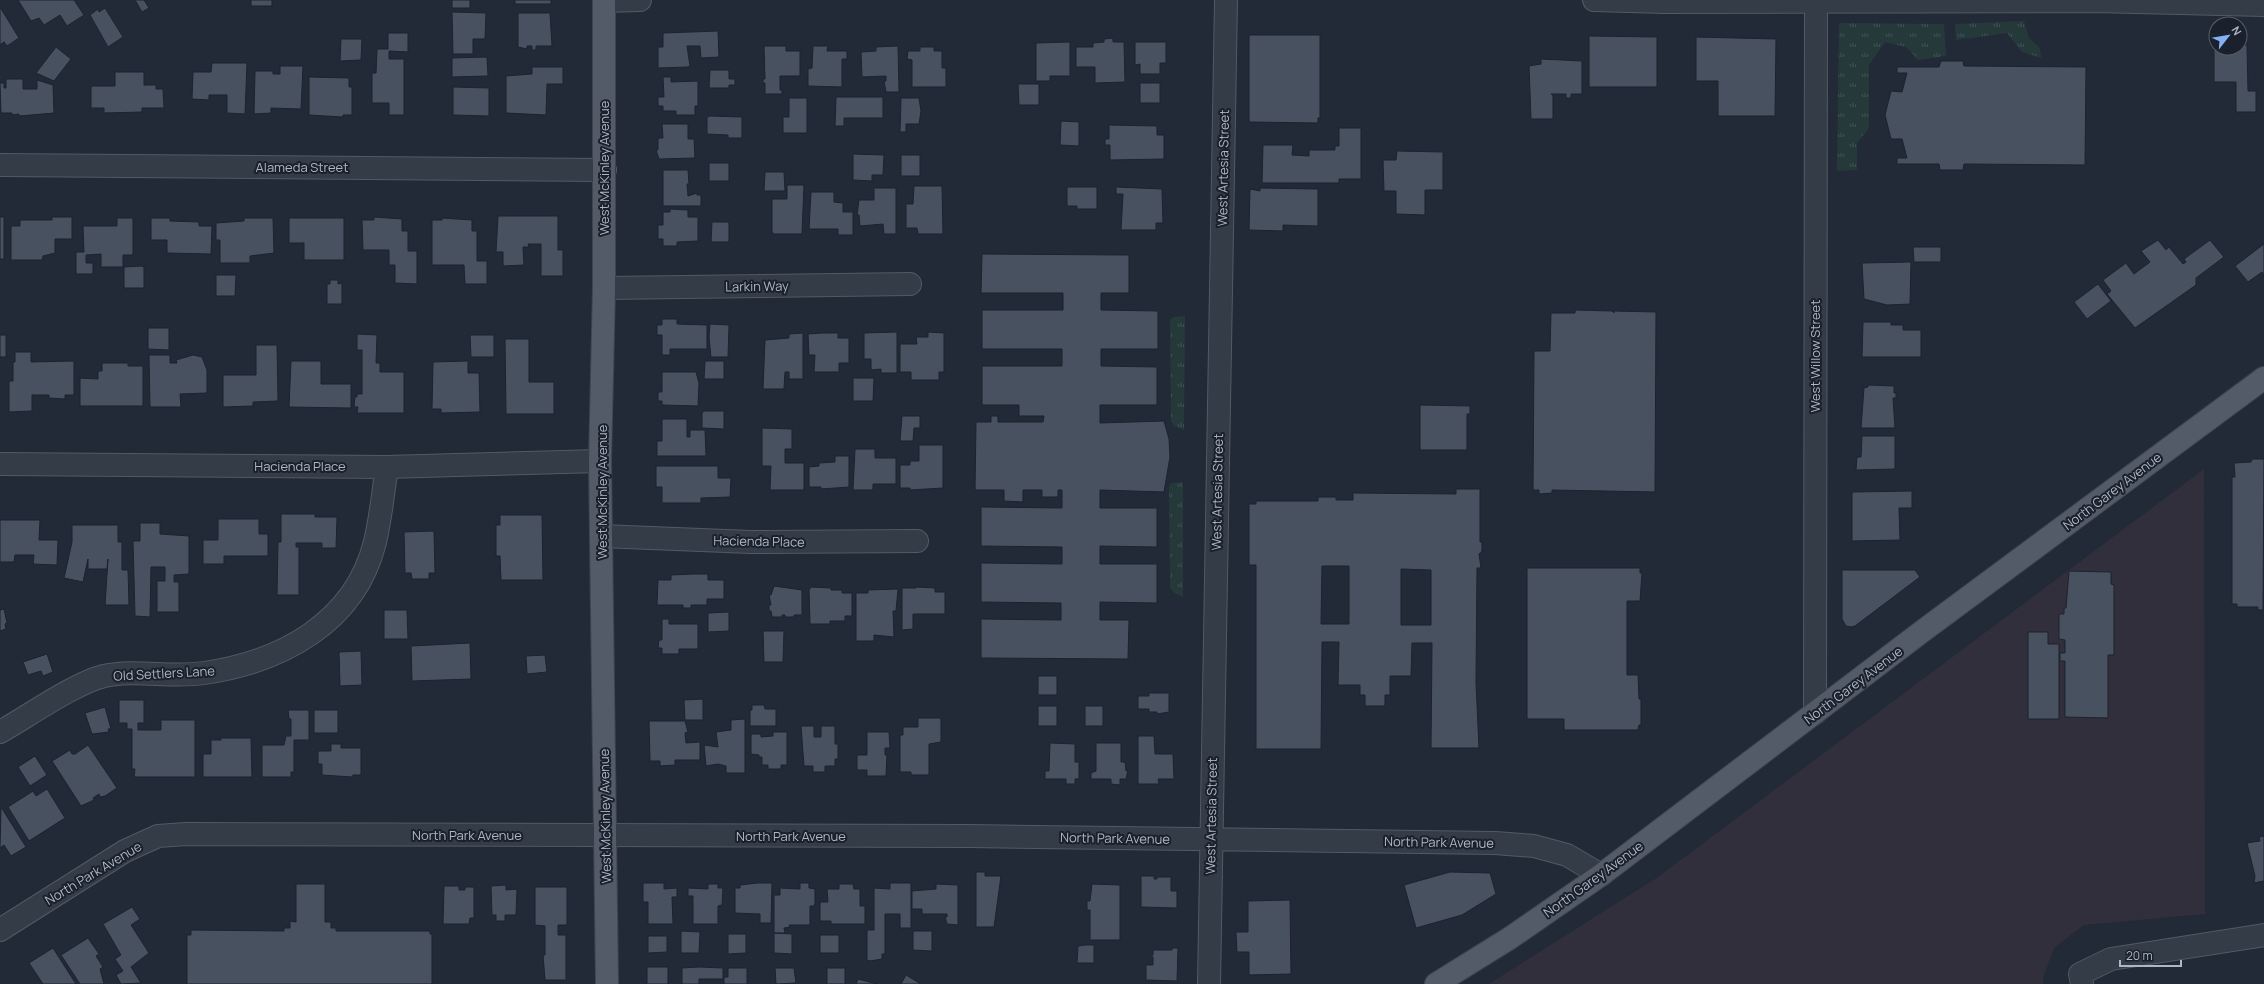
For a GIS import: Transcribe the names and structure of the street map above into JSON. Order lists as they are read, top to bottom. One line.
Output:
{"streets":{"main road":["West McKinley Avenue","North Garey Avenue"],"street":["Alameda Street","West Artesia Street","Larkin Way","West Willow Street","Hacienda Place","Old Settlers Lane","North Park Avenue"]},"crossings":[["Alameda Street","West McKinley Avenue"],["West McKinley Avenue","Larkin Way"],["West McKinley Avenue","Hacienda Place"],["West McKinley Avenue","North Park Avenue"],["West Artesia Street","North Park Avenue"],["West Willow Street","North Garey Avenue"],["Hacienda Place","Old Settlers Lane"],["North Garey Avenue","North Park Avenue"]],"scale_bar":"20 m","north":"top right"}
